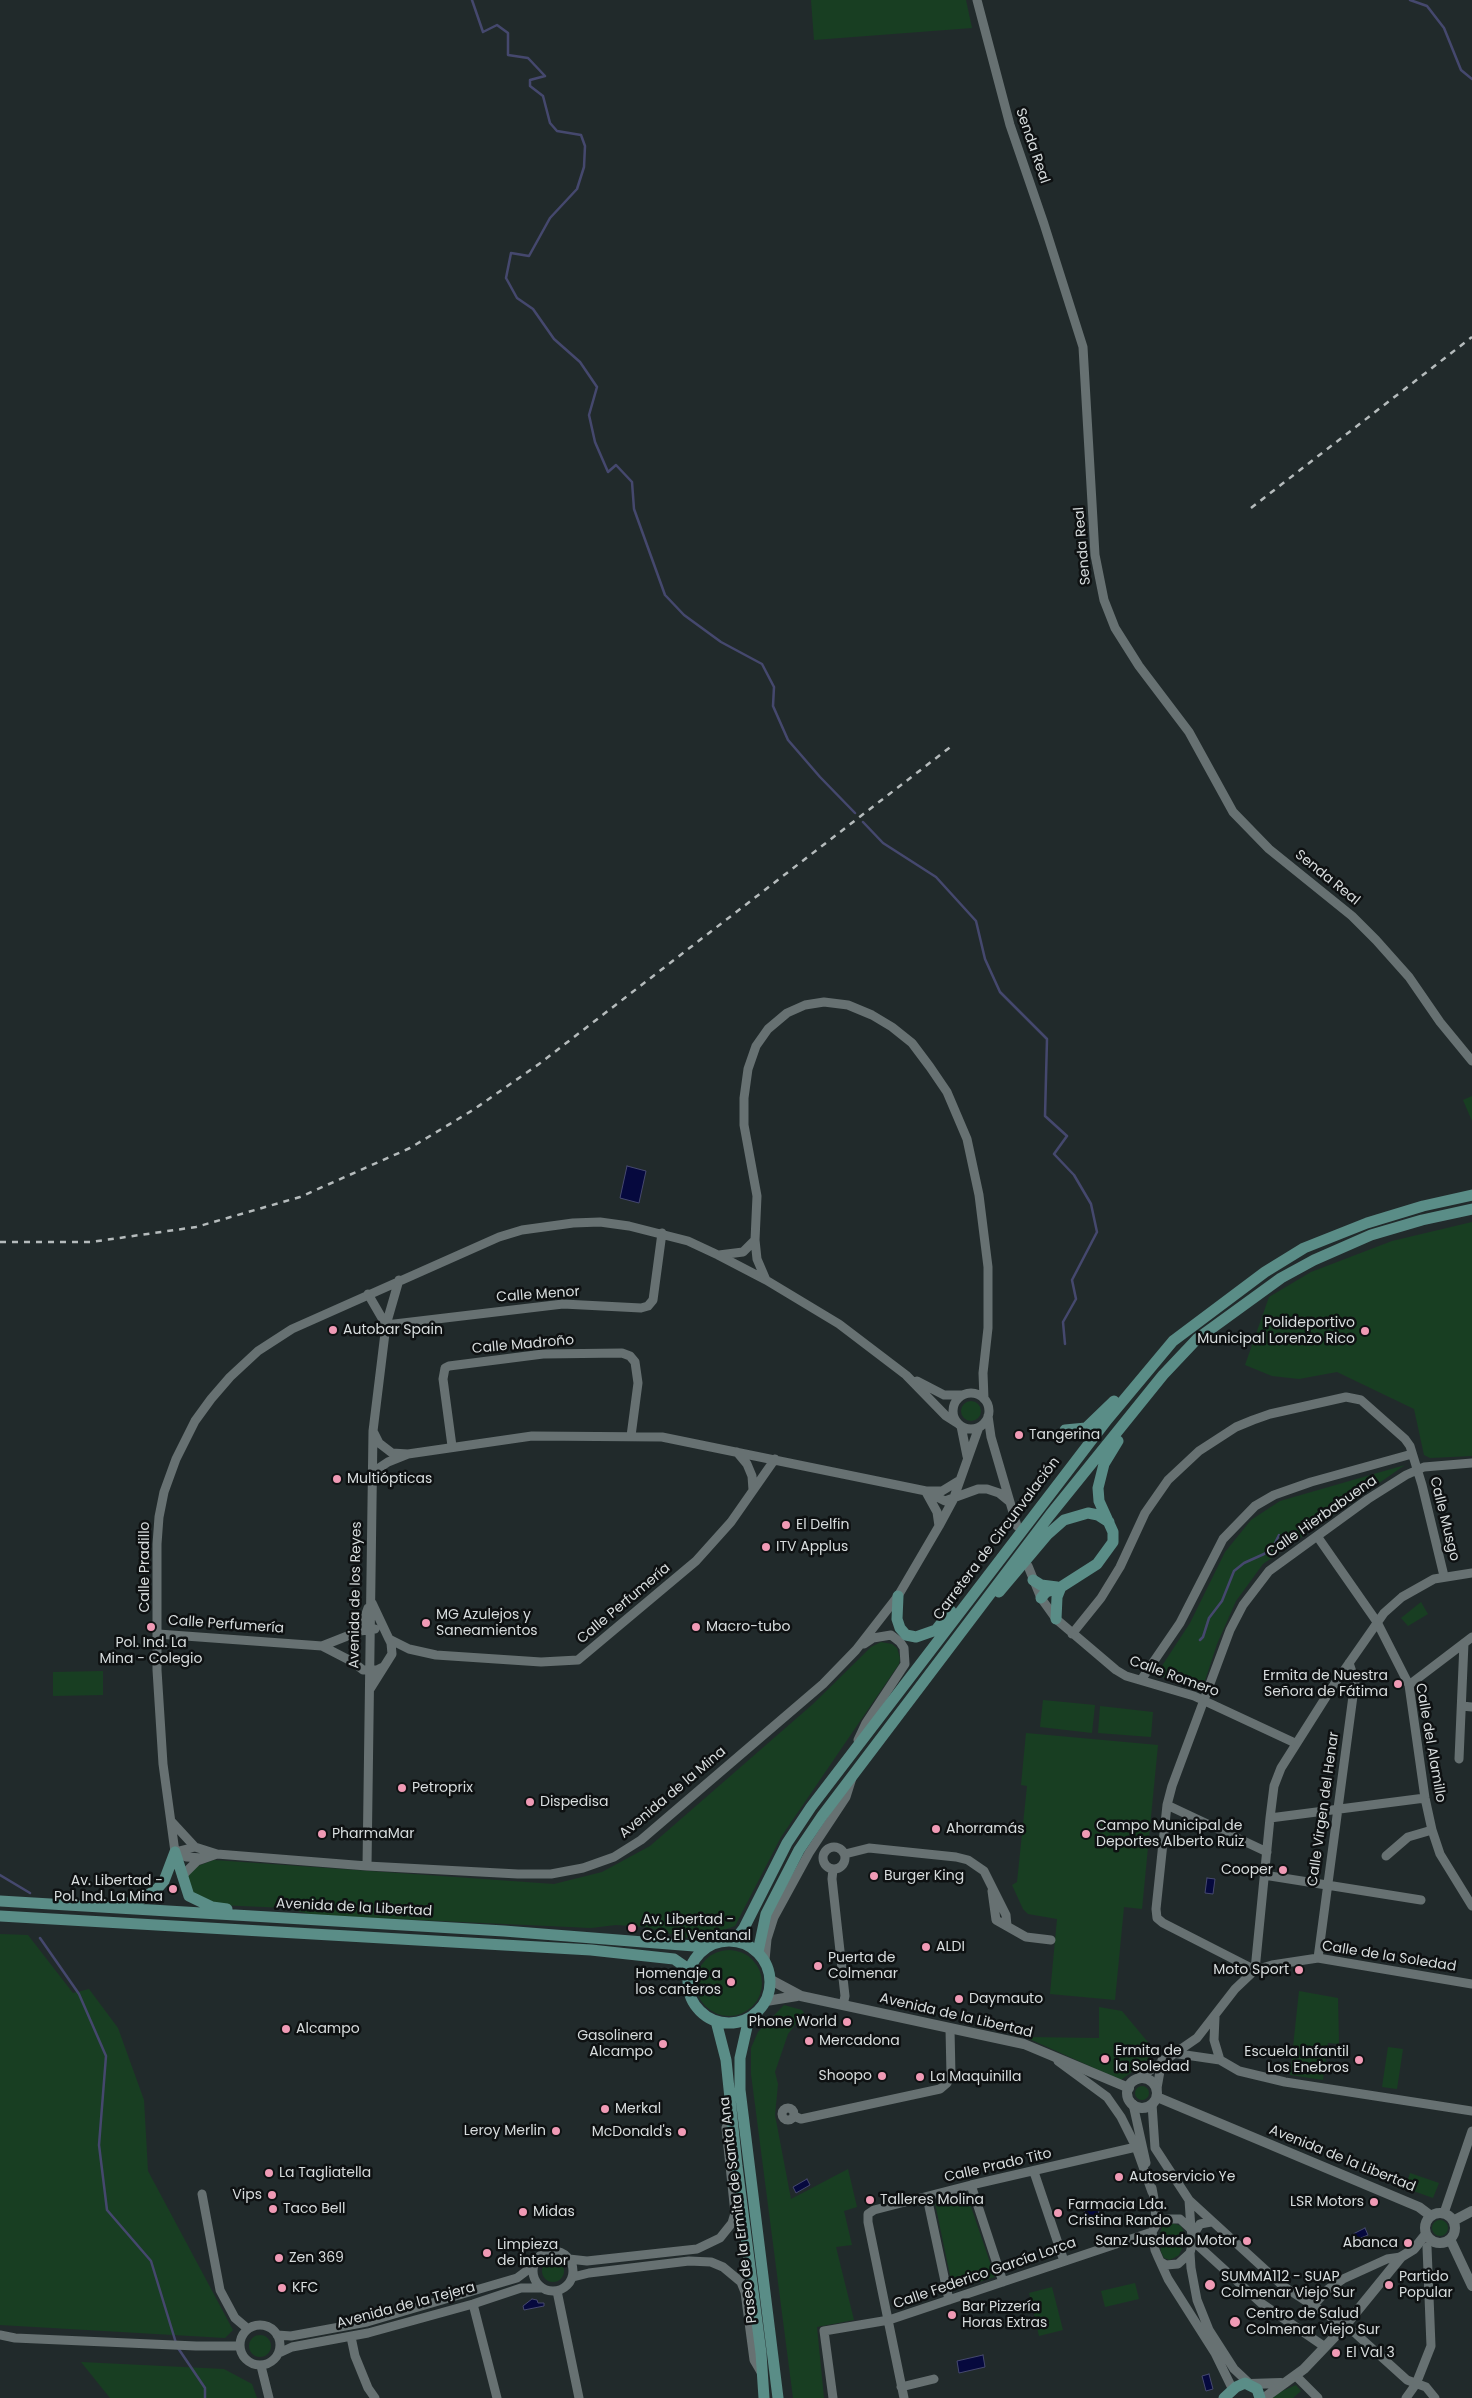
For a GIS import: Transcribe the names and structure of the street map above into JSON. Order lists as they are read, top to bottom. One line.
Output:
{"streets":{"main road":["Carretera de Circunvalación","Avenida de la Libertad","Paseo de la Ermita de Santa Ana"],"street":["Senda Real","Calle Menor","Calle Madroño","Calle Hierbabuena","Calle Musgo","Calle Pradillo","Avenida de los Reyes","Calle Perfumería","Calle Romero","Calle del Alamillo","Avenida de la Mina","Calle Virgen del Henar","Calle de la Soledad","Calle Prado Tito","Calle Federico García Lorca","Avenida de la Tejera"]},"crossings":[["Calle Menor","Avenida de los Reyes"],["Calle Hierbabuena","Calle Musgo"],["Calle Hierbabuena","Calle Romero"],["Calle Hierbabuena","Calle del Alamillo"],["Calle Hierbabuena","Calle de la Soledad"],["Calle Musgo","Calle Romero"],["Carretera de Circunvalación","Avenida de la Libertad"],["Carretera de Circunvalación","Paseo de la Ermita de Santa Ana"],["Calle Pradillo","Avenida de los Reyes"],["Calle Pradillo","Calle Perfumería"],["Calle Pradillo","Avenida de la Mina"],["Avenida de los Reyes","Calle Perfumería"],["Avenida de los Reyes","Avenida de la Mina"],["Calle Virgen del Henar","Calle de la Soledad"],["Avenida de la Libertad","Paseo de la Ermita de Santa Ana"],["Calle Prado Tito","Calle Federico García Lorca"]],"places":["Autobar Spain","Polideportivo Municipal Lorenzo Rico","Tangerina","Multiópticas","El Delfin","ITV Applus","MG Azulejos y Saneamientos","Pol. Ind. La Mina - Colegio","Macro-tubo","Ermita de Nuestra Señora de Fátima","Petroprix","Dispedisa","Ahorramás","PharmaMar","Campo Municipal de Deportes Alberto Ruiz","Cooper","Burger King","Av. Libertad - Pol. Ind. La Mina","Av. Libertad - C.C. El Ventanal","ALDI","Puerta de Colmenar","Moto Sport","Homenaje a los canteros","Daymauto","Phone World","Alcampo","Mercadona","Gasolinera Alcampo","Ermita de la Soledad","Escuela Infantil Los Enebros","Shoopo","La Maquinilla","Merkal","Leroy Merlin","McDonald's","La Tagliatella","Autoservicio Ye","Vips","Talleres Molina","LSR Motors","Taco Bell","Midas","Farmacia Lda. Cristina Rando","Sanz Jusdado Motor","Abanca","Limpieza de interior","Zen 369","SUMMA112 - SUAP Colmenar Viejo Sur","Partido Popular","KFC","Bar Pizzería Horas Extras","Centro de Salud Colmenar Viejo Sur","El Val 3"]}
